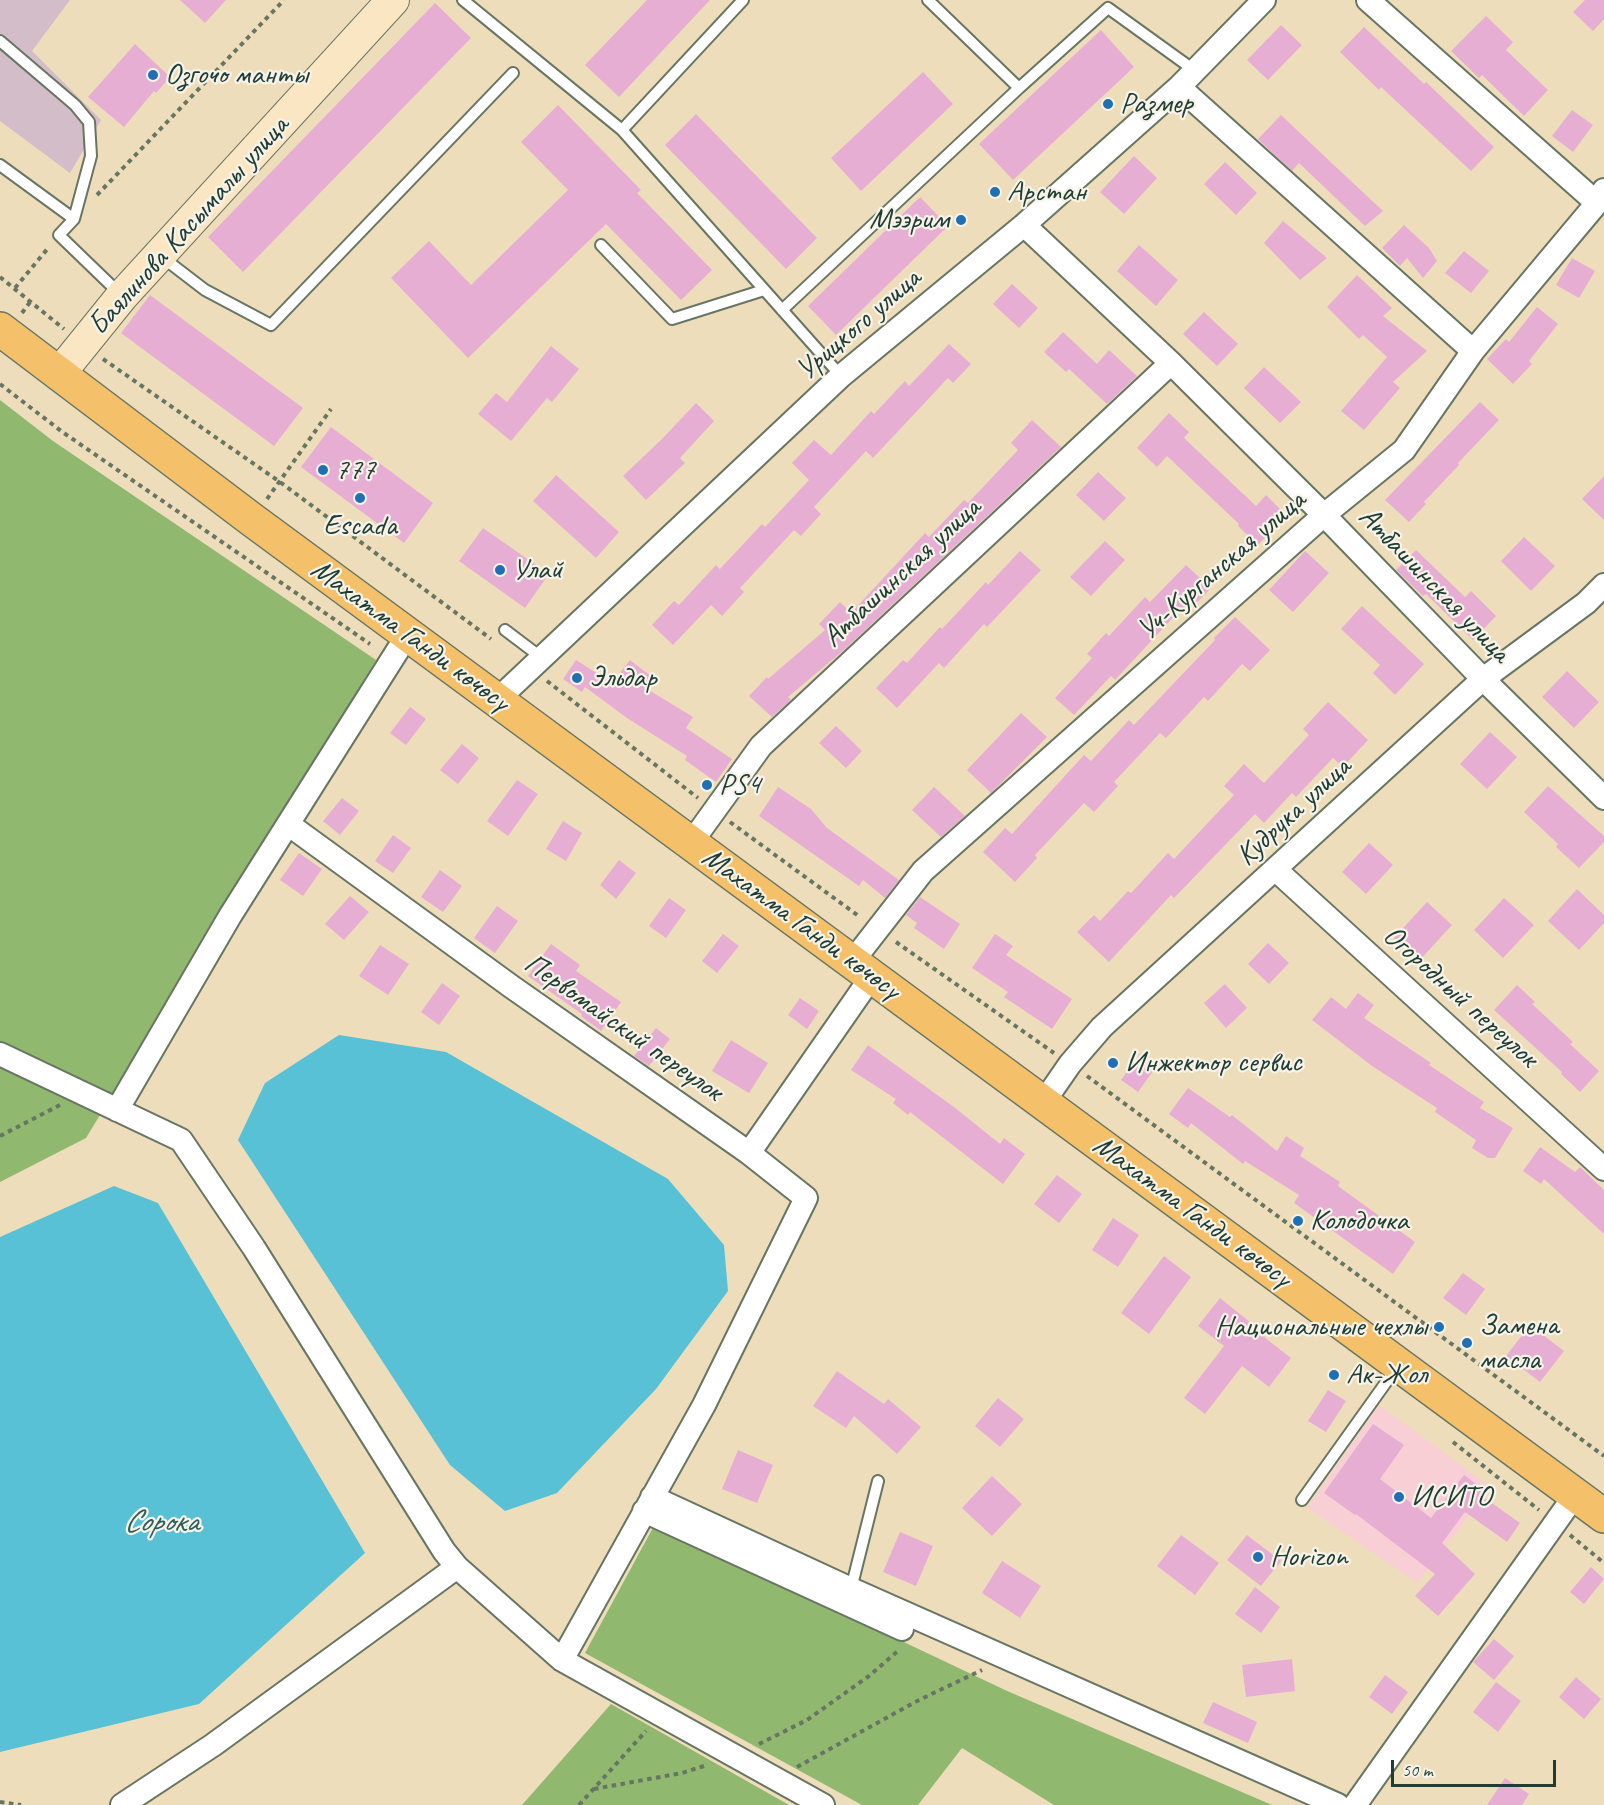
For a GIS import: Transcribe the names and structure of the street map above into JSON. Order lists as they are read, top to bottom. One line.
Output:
{"streets":{"main road":["Баялинова Касымалы улица","Махатма Ганди көчөсү"],"street":["Урицкого улица","Уч-Курганская улица","Атбашинская улица","Кудрука улица","Огородный переулок","Первомайский переулок"]},"crossings":[["Баялинова Касымалы улица","Махатма Ганди көчөсү"],["Урицкого улица","Атбашинская улица"],["Урицкого улица","Махатма Ганди көчөсү"],["Уч-Курганская улица","Атбашинская улица"],["Уч-Курганская улица","Махатма Ганди көчөсү"],["Атбашинская улица","Махатма Ганди көчөсү"],["Атбашинская улица","Кудрука улица"],["Махатма Ганди көчөсү","Кудрука улица"],["Кудрука улица","Огородный переулок"]],"water":["Сорока"],"places":["Озгочо манты","Размер","Арстан","Мээрим","777","Escada","Улай","Эльдар","PS4","Инжектор сервис","Колодочка","Национальные чехлы","Замена масла","Ак-Жол","ИСИТО","Horizon"],"scale_bar":"50 m"}
